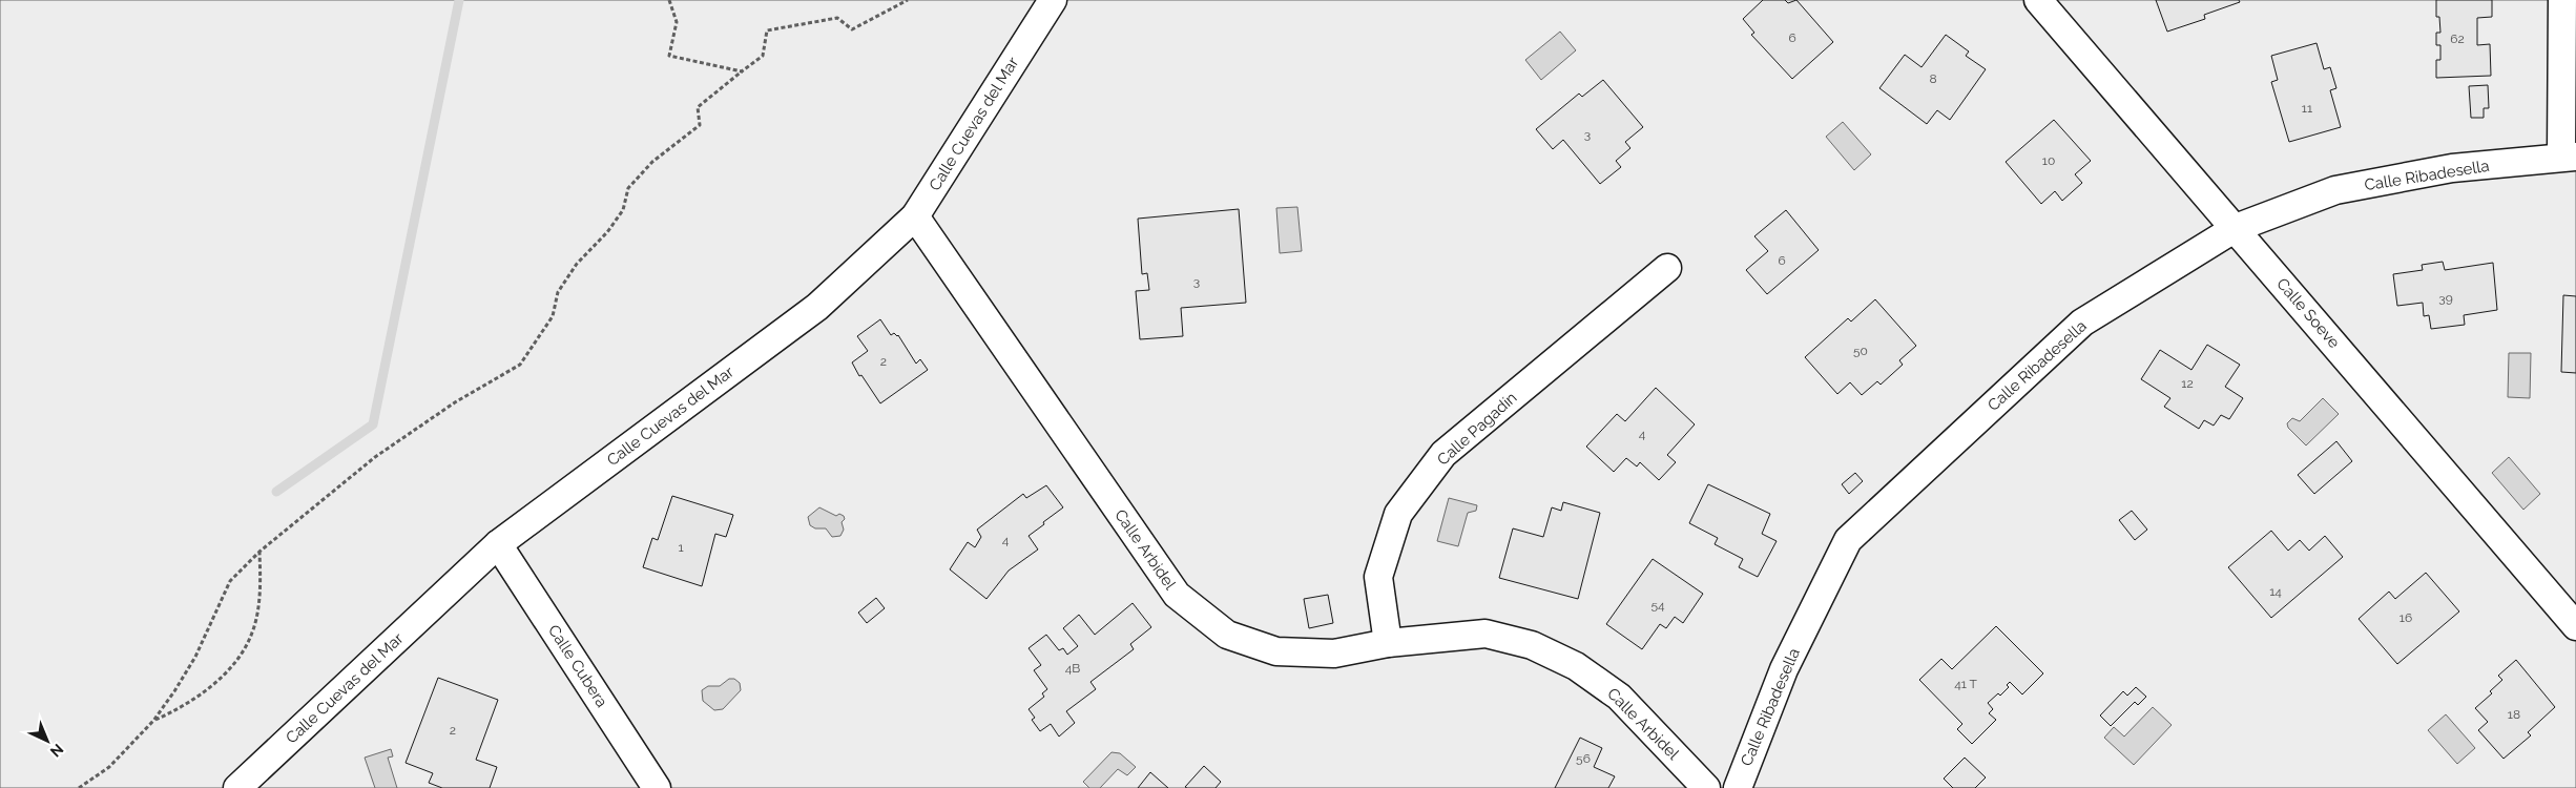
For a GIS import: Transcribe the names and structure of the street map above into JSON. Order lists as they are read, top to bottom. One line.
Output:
{"streets":{"street":["Calle Cuevas del Mar","Calle Ribadesella","Calle Soeve","Calle Pagadín","Calle Arbidel","Calle Cubera"]},"crossings":[["Calle Cuevas del Mar","Calle Arbidel"],["Calle Cuevas del Mar","Calle Cubera"],["Calle Ribadesella","Calle Soeve"],["Calle Pagadín","Calle Arbidel"]],"house_numbers":["6","62","8","11","3","10","6","3","39","50","2","12","4","4","1","14","54","16","4B","41 T","18","2","56"],"north":"bottom right"}
